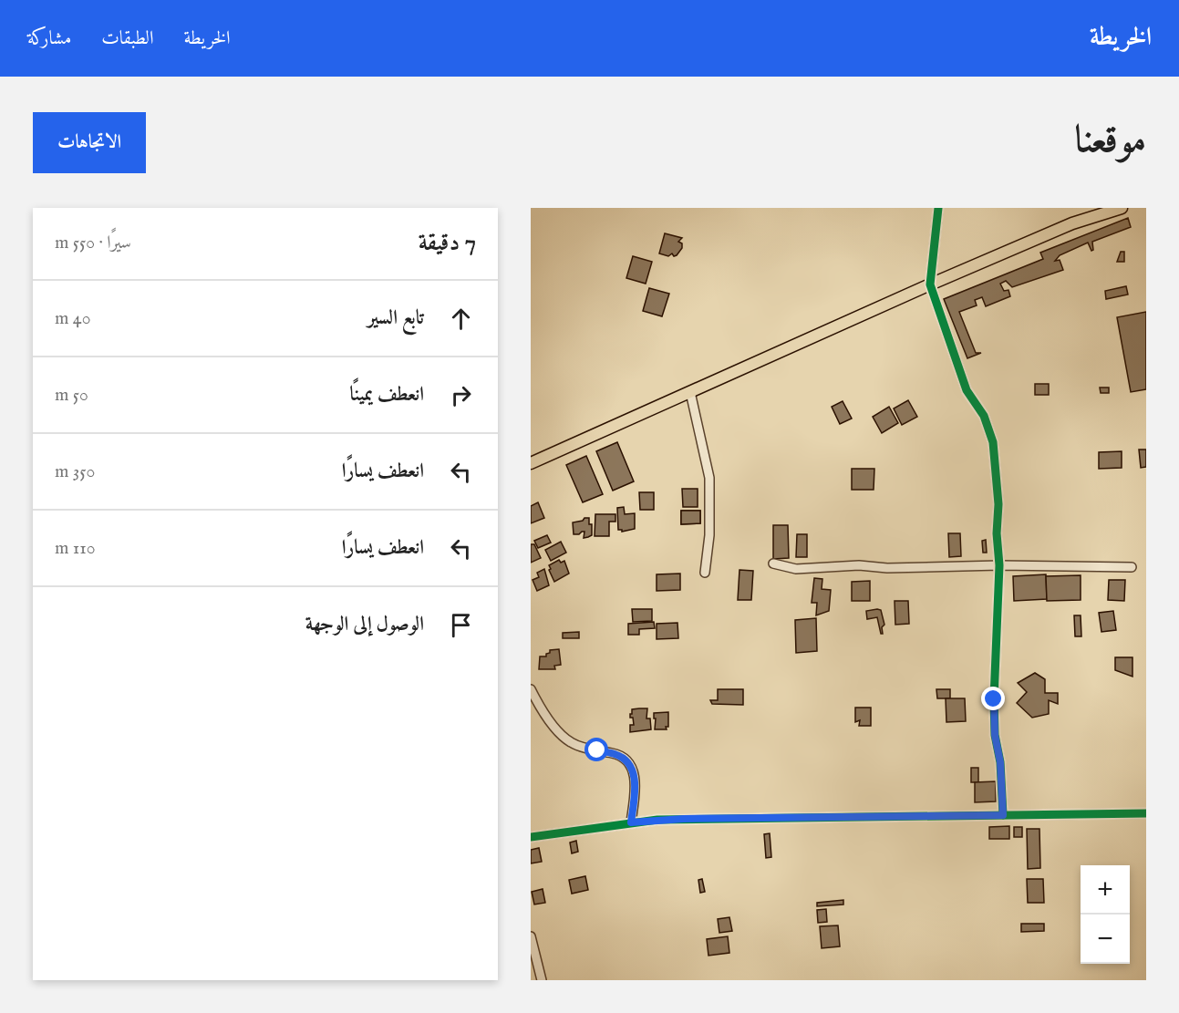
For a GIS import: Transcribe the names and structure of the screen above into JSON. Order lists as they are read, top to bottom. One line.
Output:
{"page":{"header":"الخريطة","nav":["الخريطة","الطبقات","مشاركة"],"title":"موقعنا","buttons":"الاتجاهات","heading":["7 دقيقة","سيرًا · 550 m"],"list":[["تابع السير","40 m"],["انعطف يمينًا","50 m"],["انعطف يسارًا","350 m"],["انعطف يسارًا","110 m"],"الوصول إلى الوجهة"],"map_buttons":["+","−"]}}
